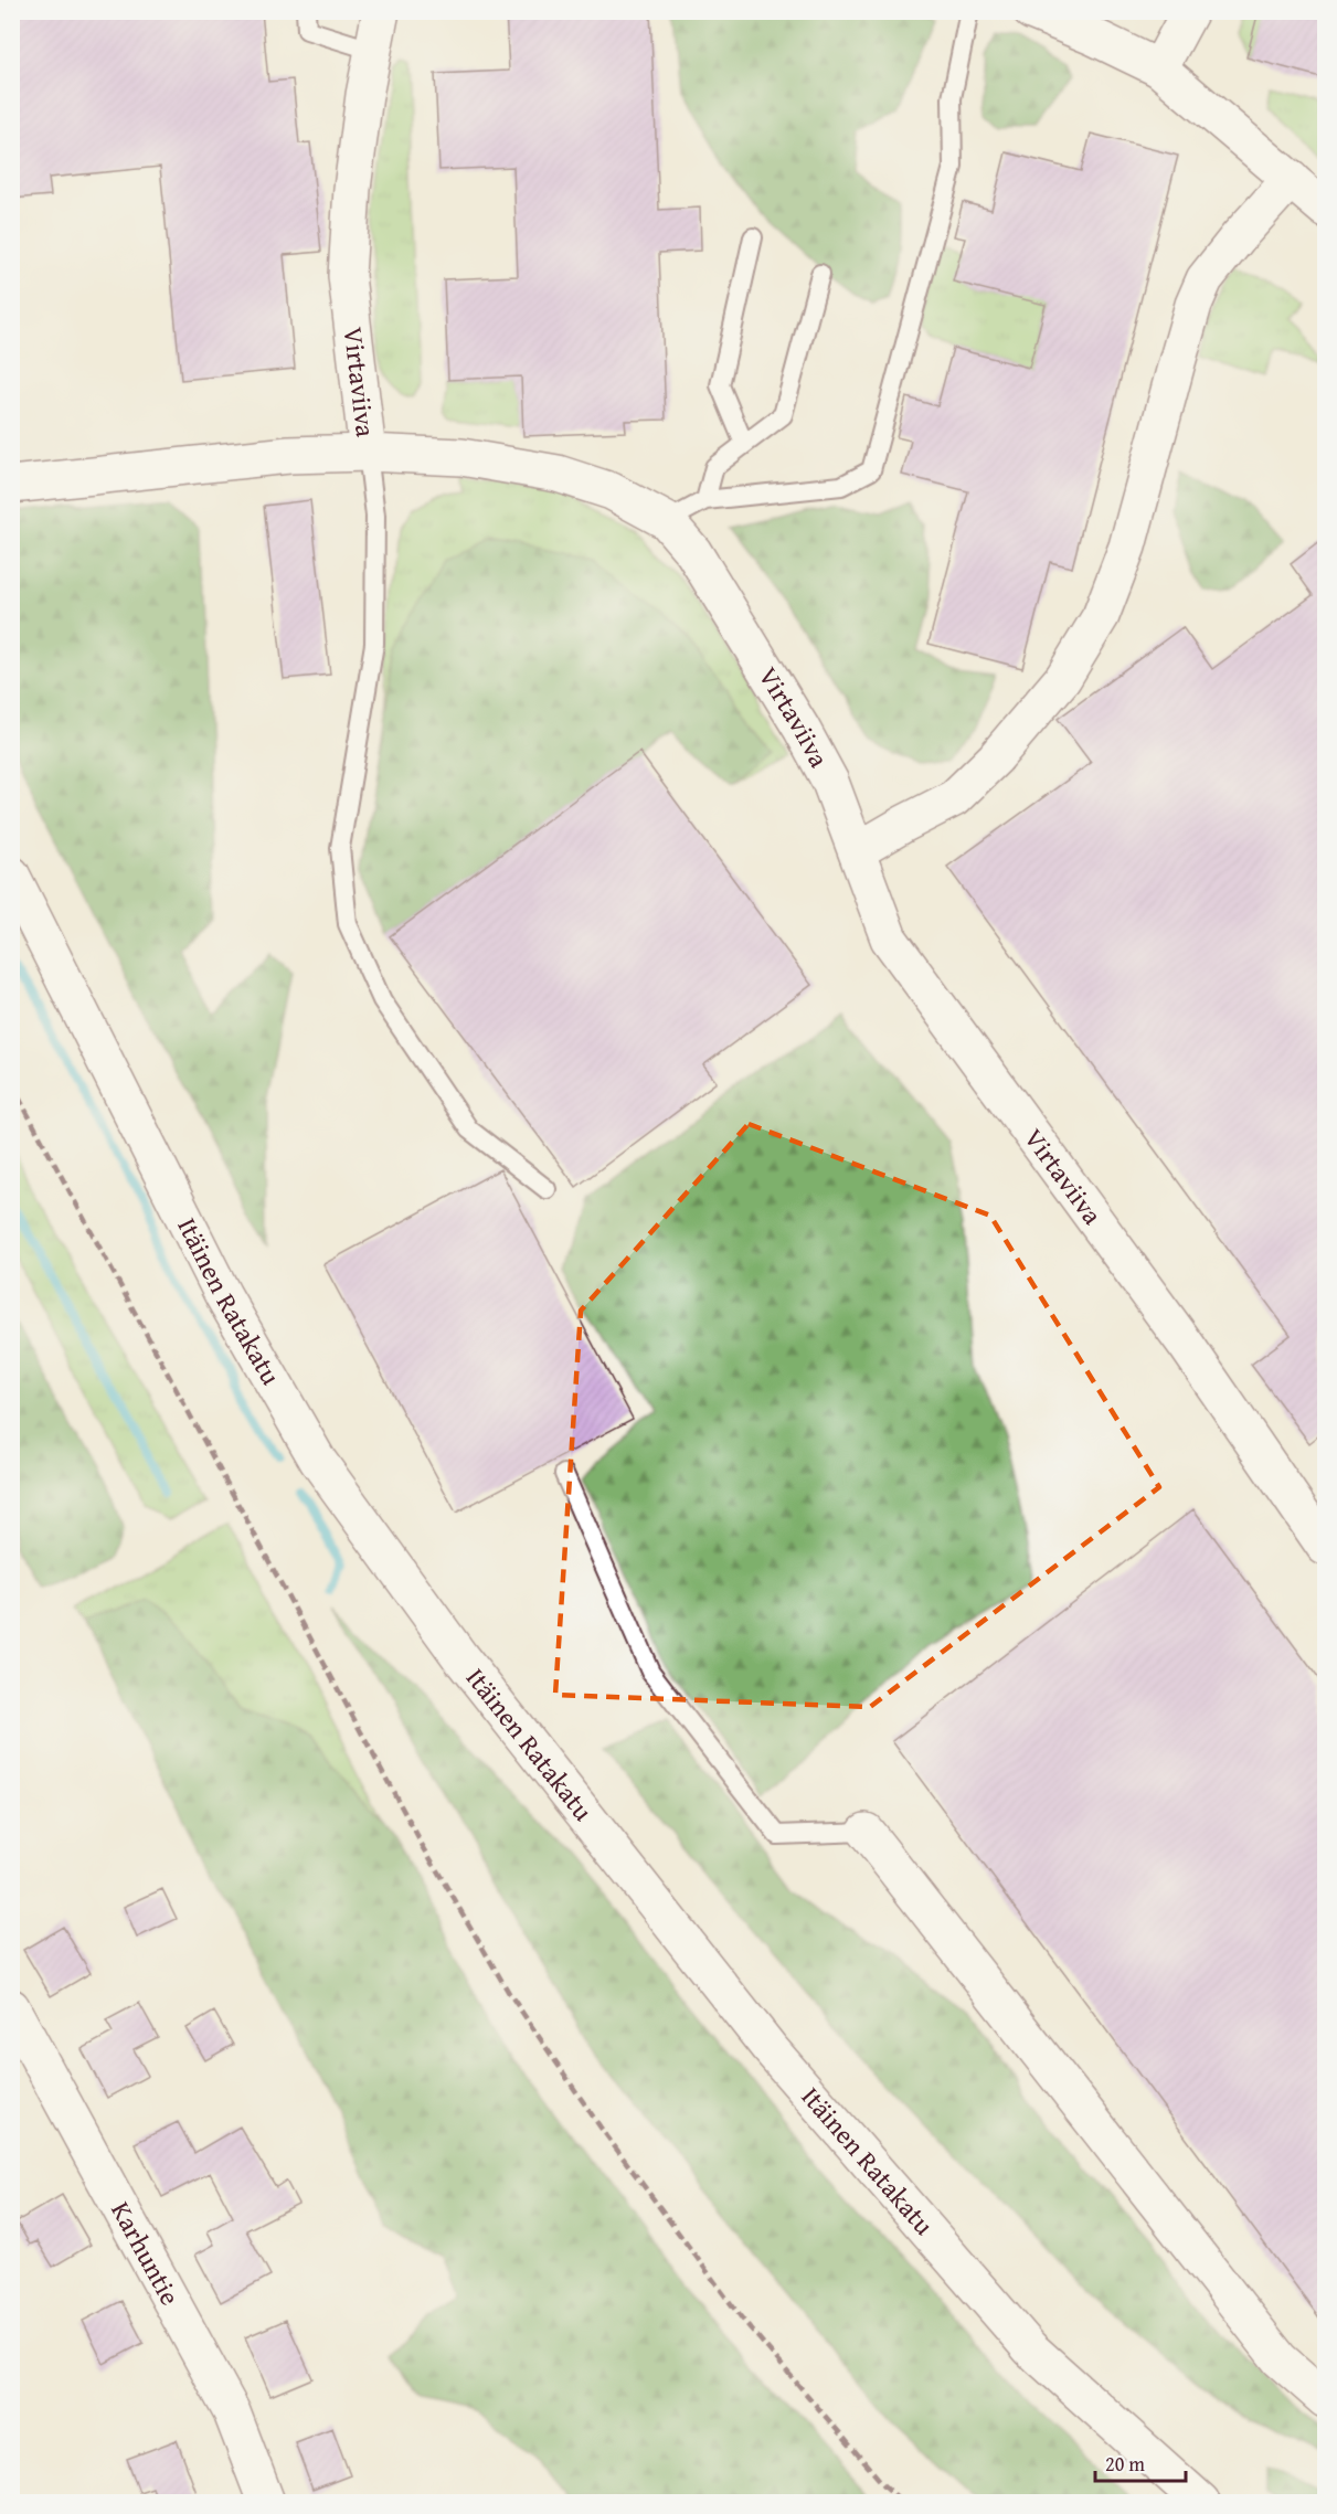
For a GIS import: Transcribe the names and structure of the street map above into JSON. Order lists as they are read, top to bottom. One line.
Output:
{"streets":{"street":["Virtaviiva","Itäinen Ratakatu","Karhuntie"]},"scale_bar":"20 m"}
